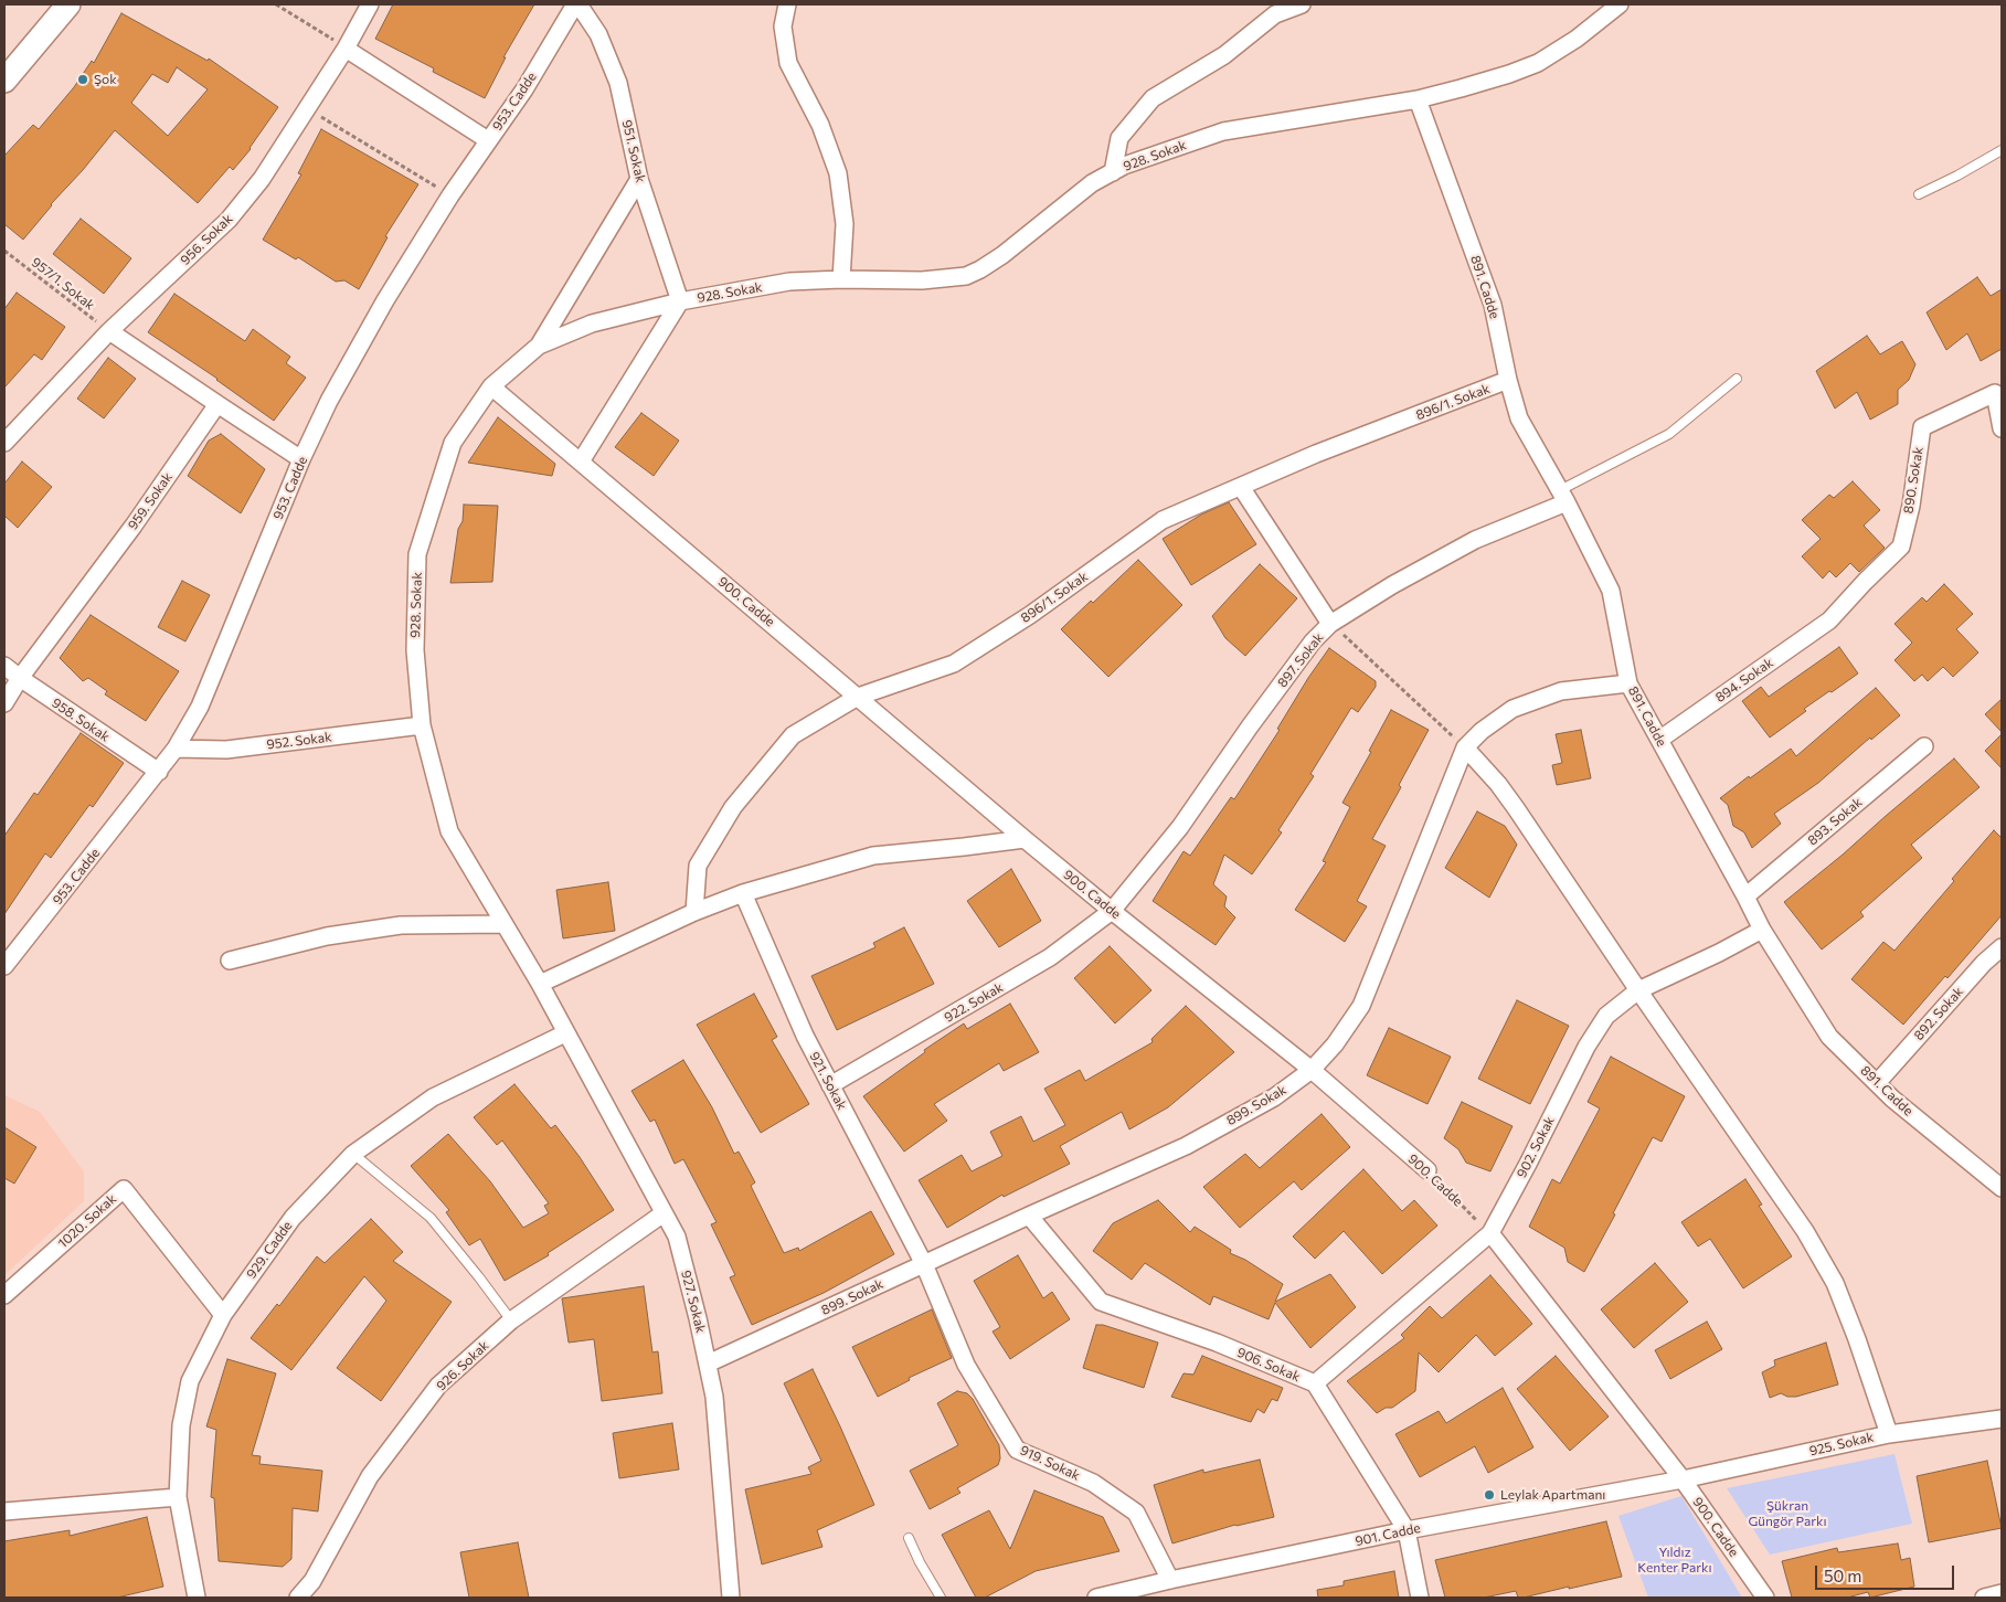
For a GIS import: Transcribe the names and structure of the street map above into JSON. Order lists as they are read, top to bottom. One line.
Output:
{"streets":{"street":["953. Cadde","951. Sokak","928. Sokak","956. Sokak","891. Cadde","896/1. Sokak","890. Sokak","959. Sokak","900. Cadde","897. Sokak","894. Sokak","958. Sokak","952. Sokak","893. Sokak","922. Sokak","892. Sokak","921. Sokak","899. Sokak","902. Sokak","1020. Sokak","929. Cadde","927. Sokak","906. Sokak","926. Sokak","925. Sokak","919. Sokak","901. Cadde"],"path":["957/1. Sokak"]},"crossings":[["953. Cadde","951. Sokak"],["953. Cadde","958. Sokak"],["953. Cadde","952. Sokak"],["951. Sokak","928. Sokak"],["928. Sokak","891. Cadde"],["928. Sokak","900. Cadde"],["928. Sokak","952. Sokak"],["928. Sokak","929. Cadde"],["928. Sokak","927. Sokak"],["956. Sokak","957/1. Sokak"],["891. Cadde","896/1. Sokak"],["891. Cadde","897. Sokak"],["891. Cadde","894. Sokak"],["891. Cadde","893. Sokak"],["891. Cadde","892. Sokak"],["891. Cadde","899. Sokak"],["891. Cadde","902. Sokak"],["896/1. Sokak","900. Cadde"],["890. Sokak","894. Sokak"],["959. Sokak","958. Sokak"],["900. Cadde","897. Sokak"],["900. Cadde","922. Sokak"],["900. Cadde","899. Sokak"],["900. Cadde","902. Sokak"],["900. Cadde","925. Sokak"],["900. Cadde","901. Cadde"],["897. Sokak","922. Sokak"],["922. Sokak","921. Sokak"],["921. Sokak","899. Sokak"],["921. Sokak","919. Sokak"],["899. Sokak","927. Sokak"],["899. Sokak","906. Sokak"],["899. Sokak","919. Sokak"],["902. Sokak","906. Sokak"],["1020. Sokak","929. Cadde"],["929. Cadde","927. Sokak"],["927. Sokak","926. Sokak"],["906. Sokak","901. Cadde"],["925. Sokak","901. Cadde"],["919. Sokak","901. Cadde"]],"parks":["Şükran Güngör Parkı","Yıldız Kenter Parkı"],"places":["Şok","Leylak Apartmanı"],"scale_bar":"50 m"}
